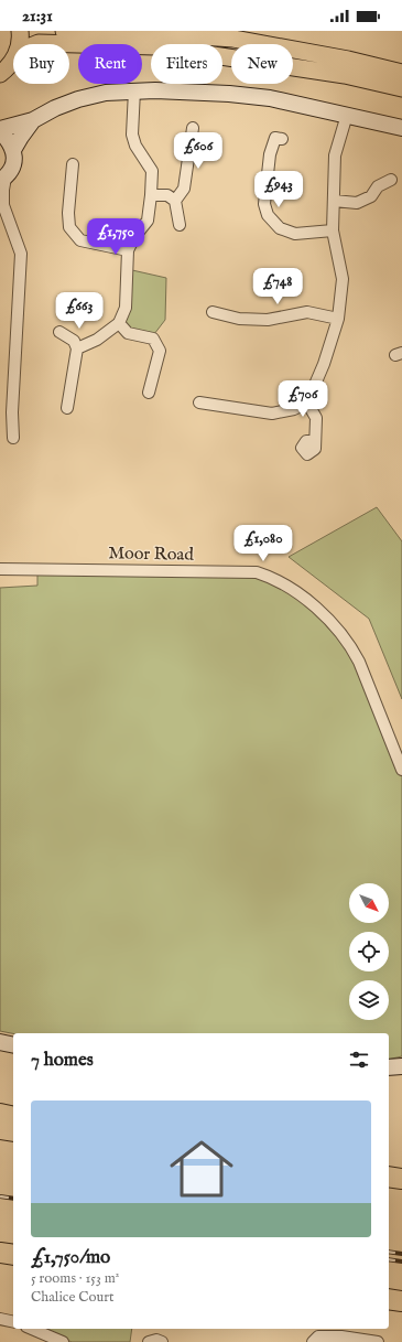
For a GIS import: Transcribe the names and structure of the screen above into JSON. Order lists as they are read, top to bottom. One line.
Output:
{"streets":{"street":["Moor Road"]},"north":"bottom right","page":{"status":"21:31","chip":["Buy","Rent","Filters","New"],"price":["£606","£943","£1,750","£748","£663","£706","£1,080"],"heading":"7 homes","list":[{"name":"£1,750/mo","note":"5 rooms · 153 m² · Chalice Court"}]}}
